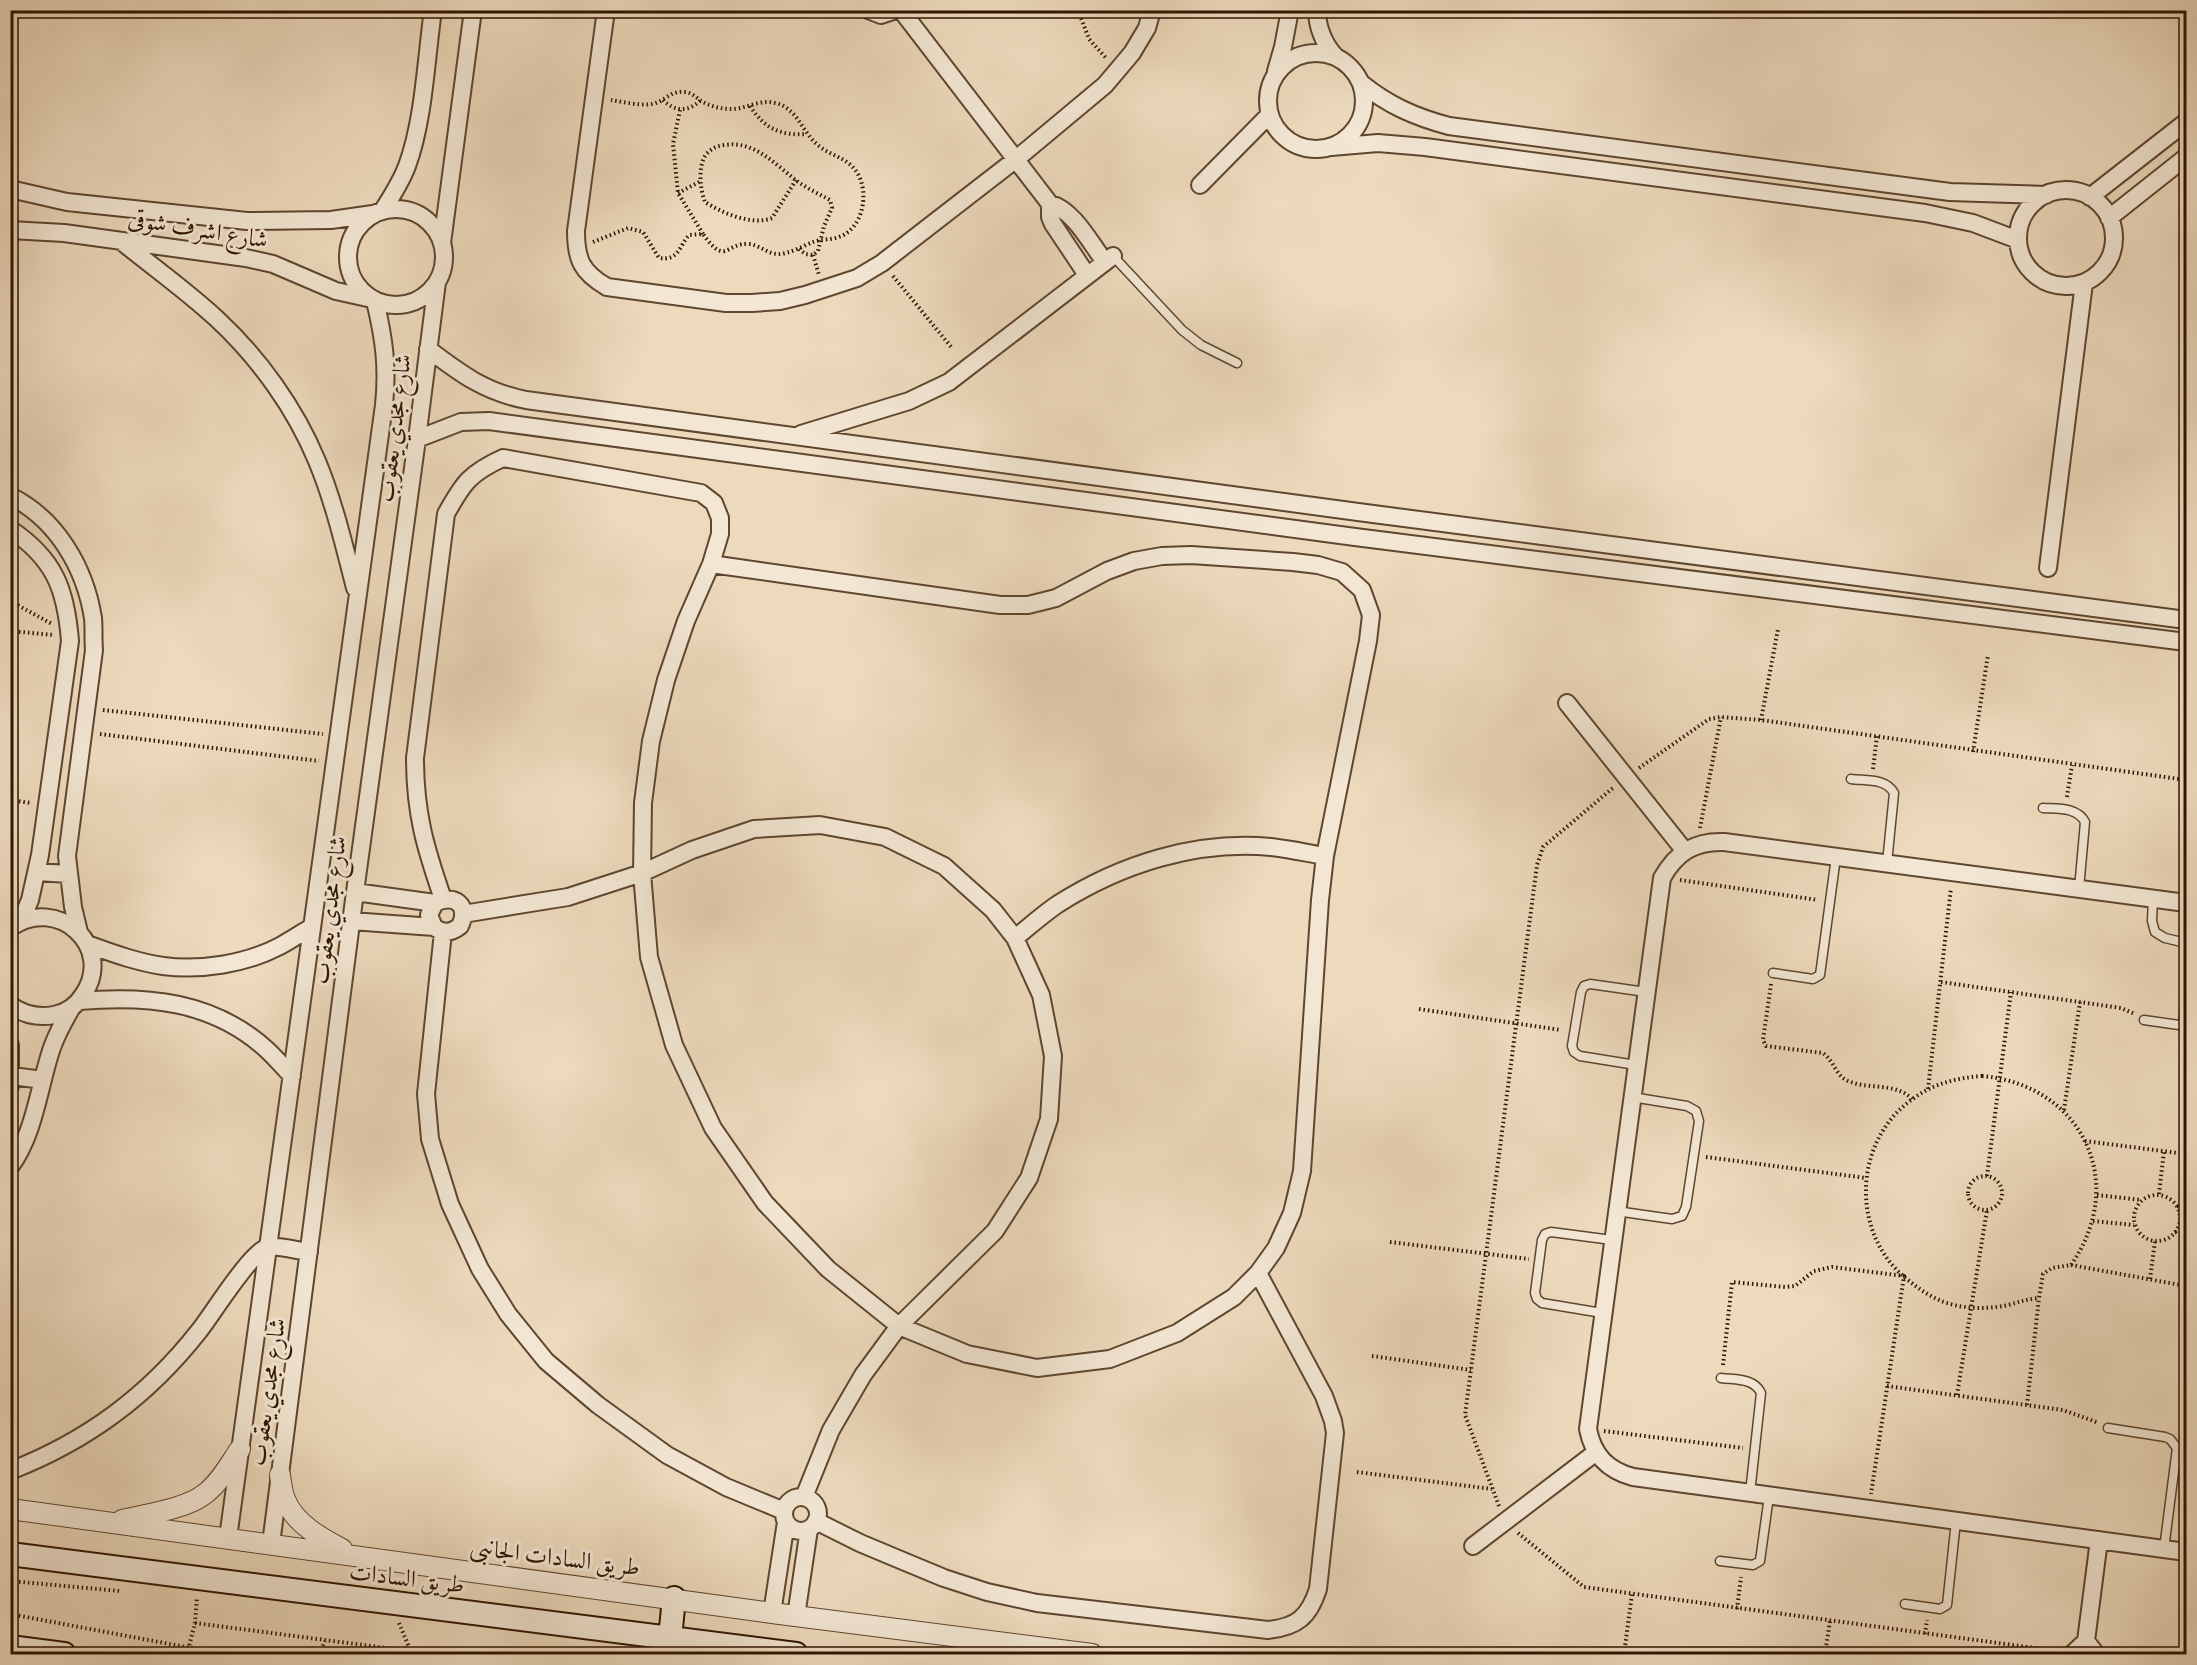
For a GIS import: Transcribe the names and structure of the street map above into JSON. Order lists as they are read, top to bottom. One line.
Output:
{"streets":{"main road":["طريق السادات"],"street":["شارع اشرف شوقى","شارع مجدي يعقوب","طريق السادات الجانبى"]},"crossings":[["شارع اشرف شوقى","شارع مجدي يعقوب"],["شارع مجدي يعقوب","طريق السادات الجانبى"]]}
